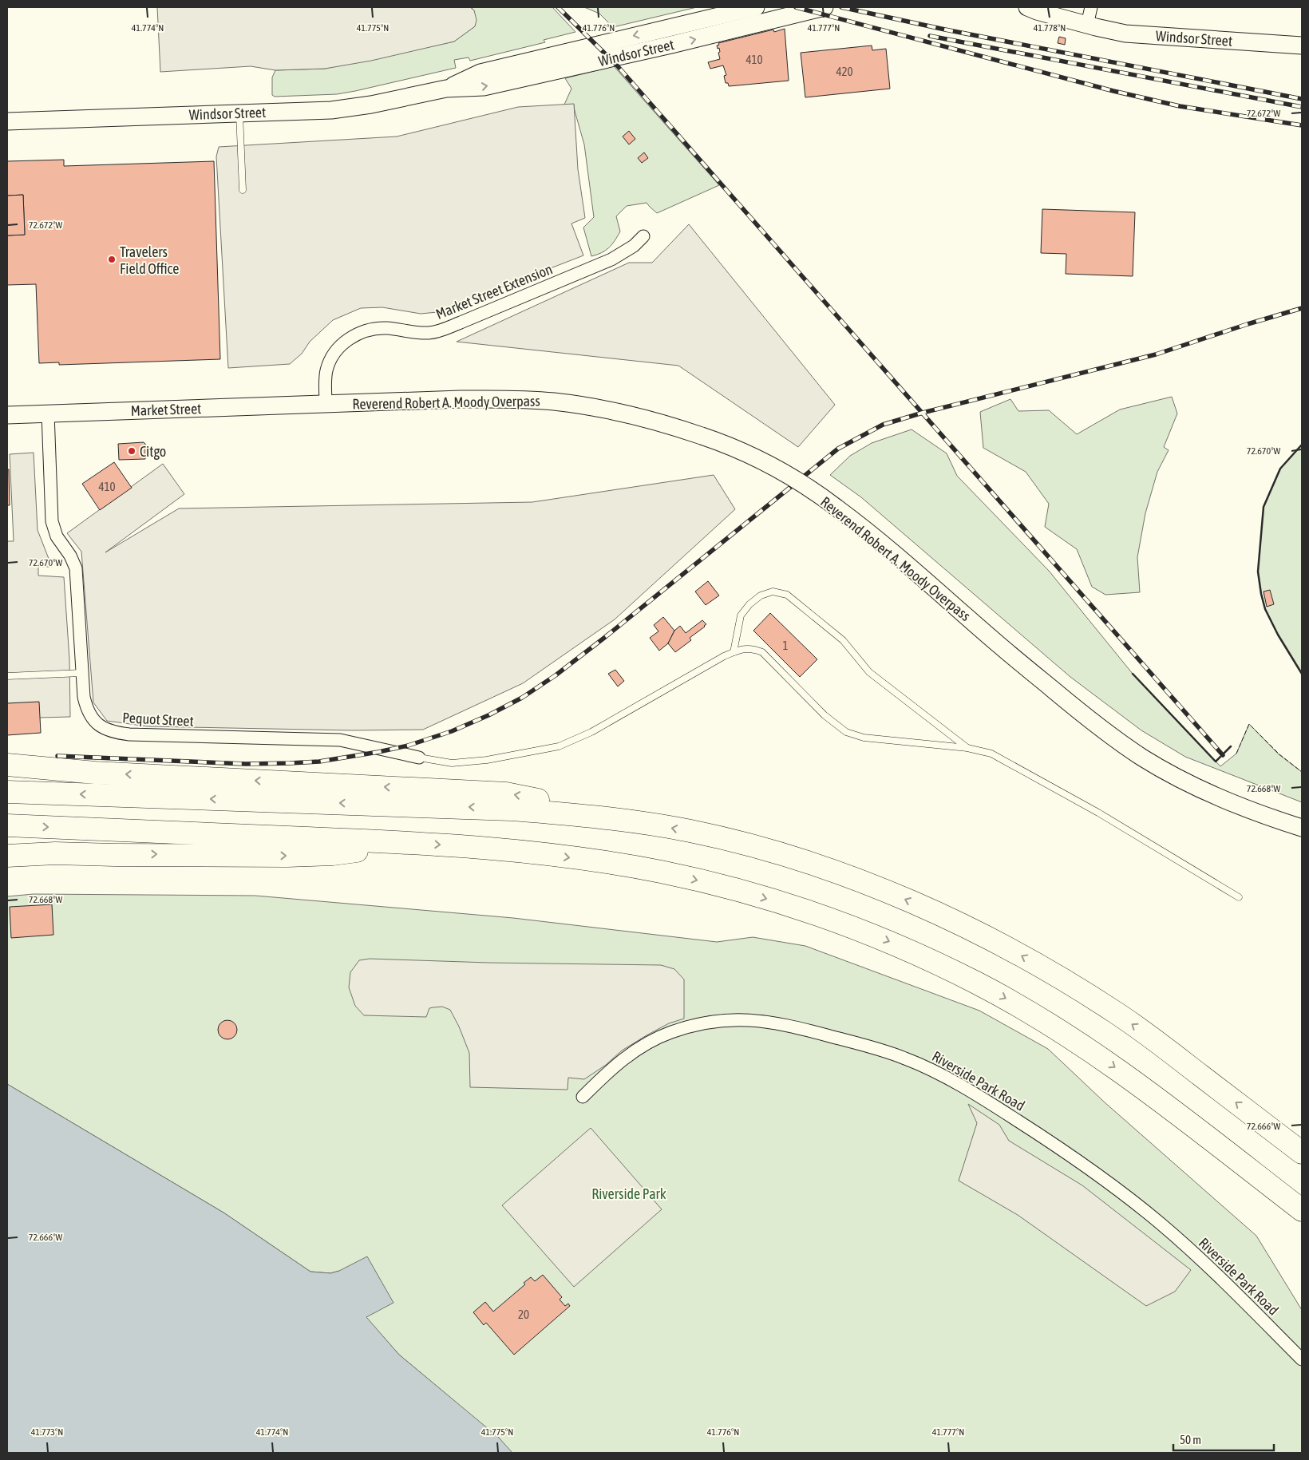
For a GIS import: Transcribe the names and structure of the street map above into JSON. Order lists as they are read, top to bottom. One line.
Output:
{"streets":{"main road":["Windsor Street","Reverend Robert A. Moody Overpass","Market Street"],"street":["Market Street Extension","Pequot Street","Riverside Park Road"]},"crossings":[["Market Street Extension","Reverend Robert A. Moody Overpass"],["Market Street Extension","Market Street"],["Reverend Robert A. Moody Overpass","Market Street"],["Market Street","Pequot Street"]],"parks":["Riverside Park"],"places":["Travelers Field Office","Citgo"],"house_numbers":["410","420","410","1","20"],"scale_bar":"50 m","coordinates":["41.774°N","41.775°N","41.776°N","41.777°N","41.778°N","72.672°W","72.670°W","72.668°W","72.666°W","41.773°N"]}
